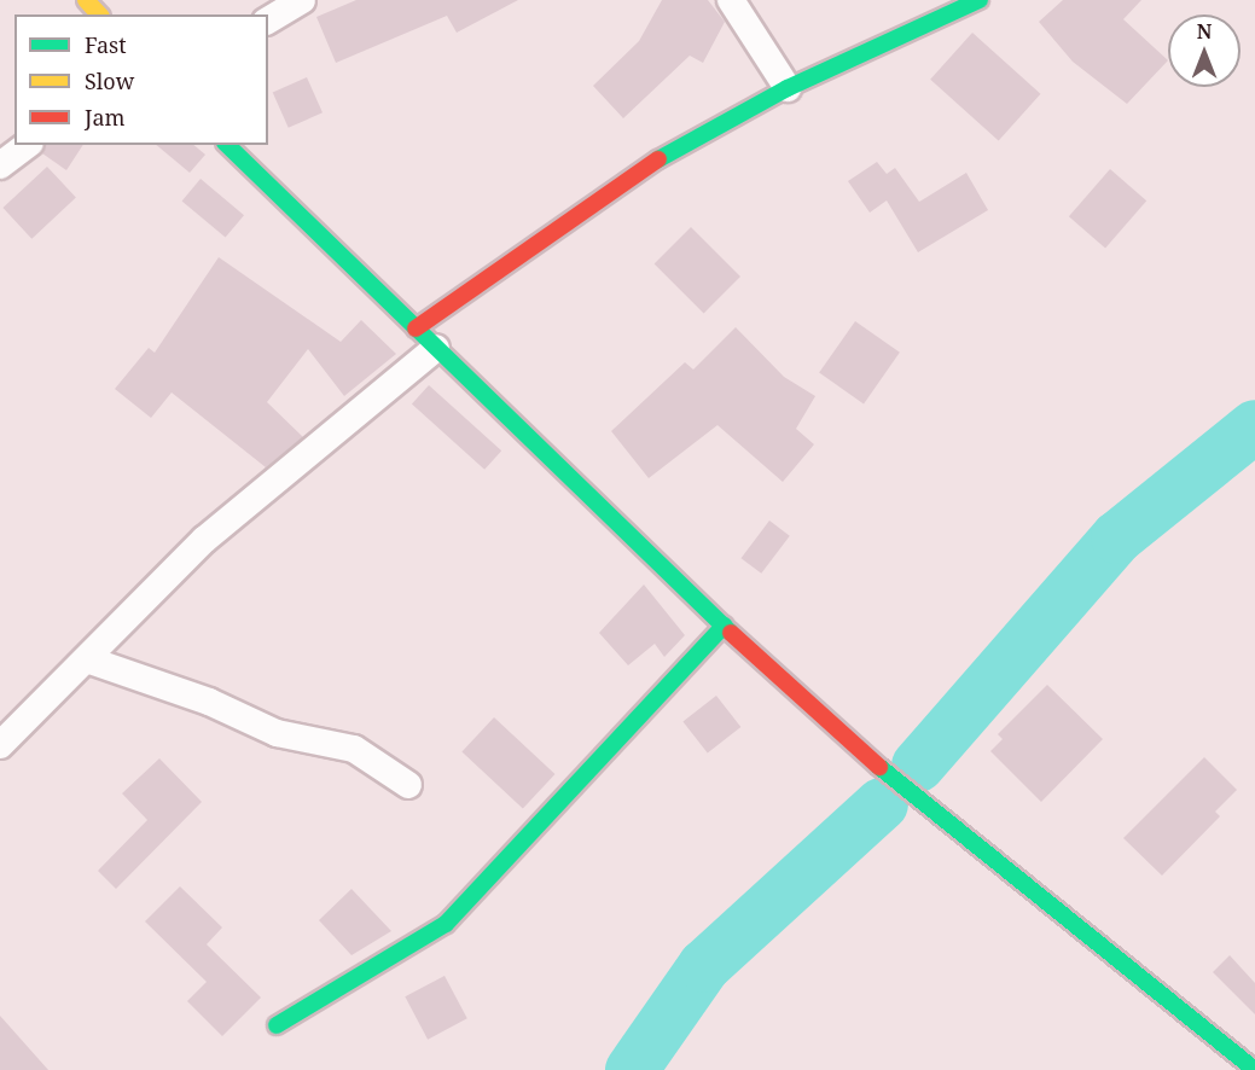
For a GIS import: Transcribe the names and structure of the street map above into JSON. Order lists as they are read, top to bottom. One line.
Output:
{"legend":["Fast","Slow","Jam"],"north":"top"}
